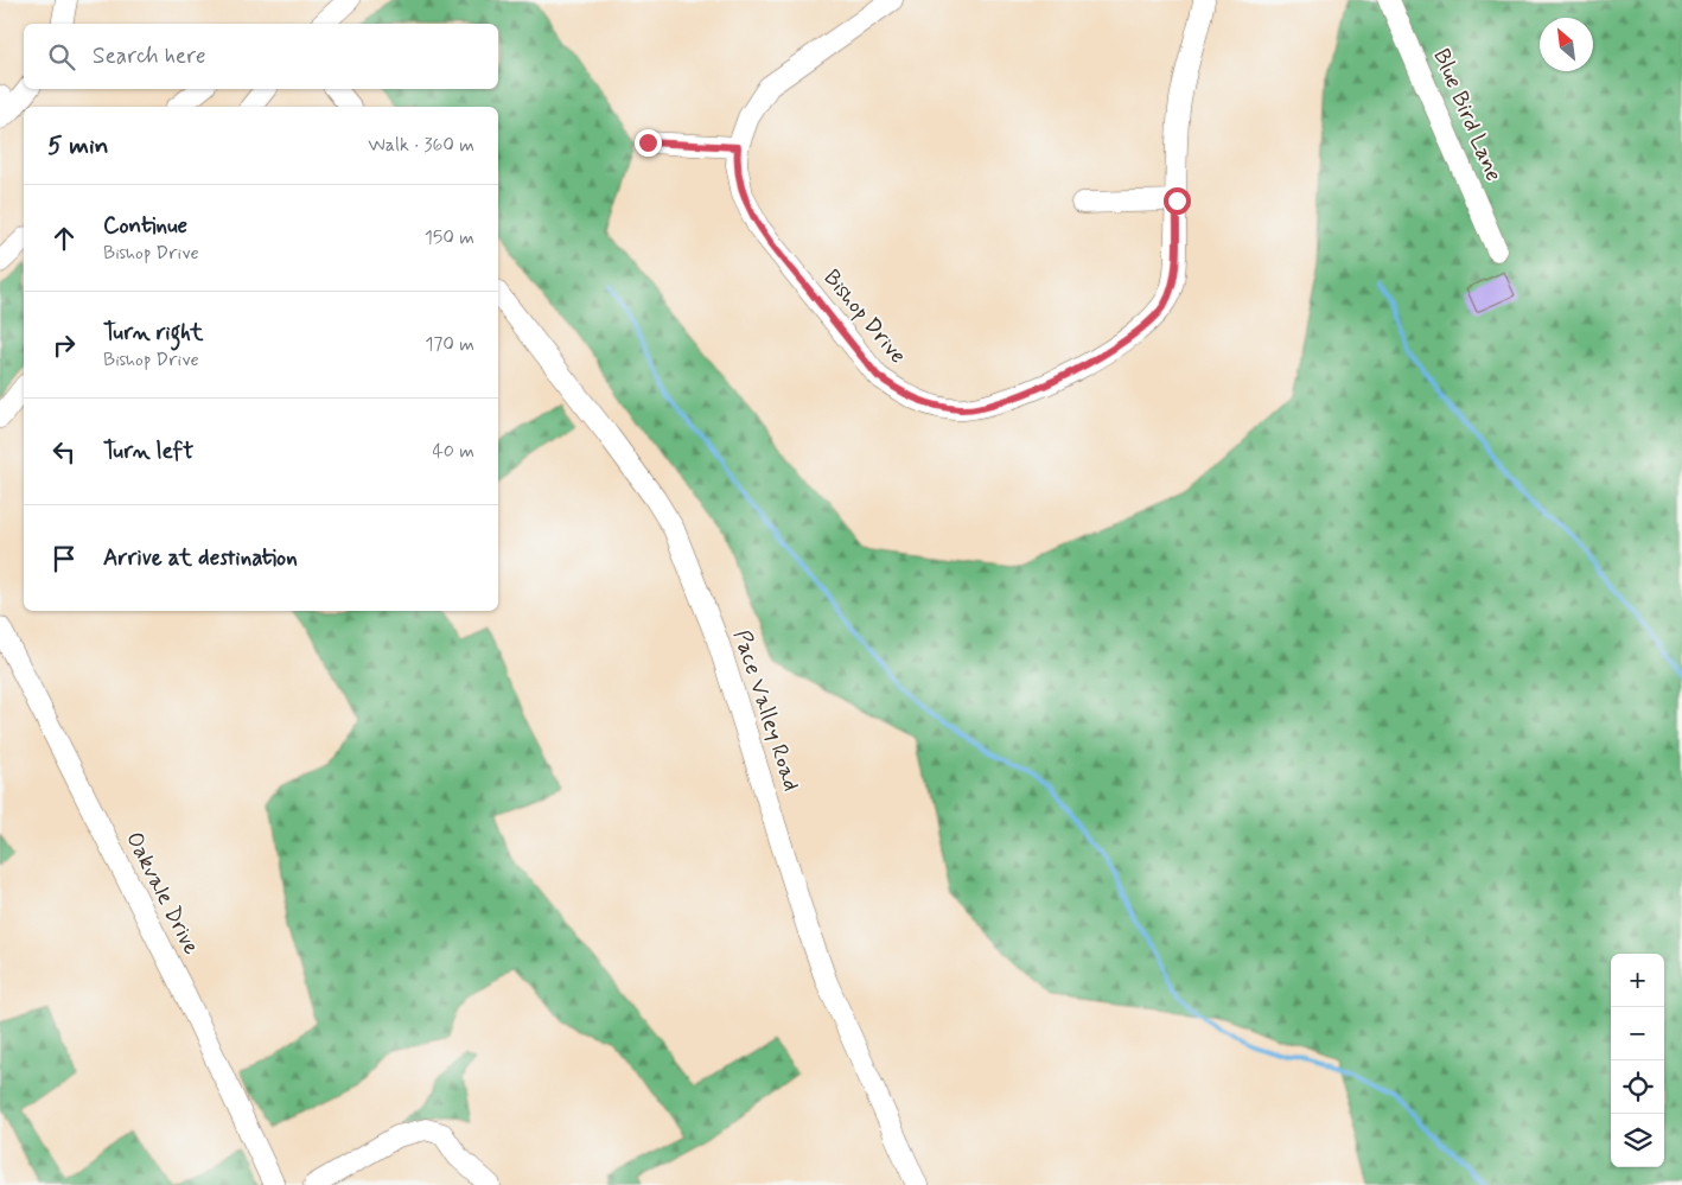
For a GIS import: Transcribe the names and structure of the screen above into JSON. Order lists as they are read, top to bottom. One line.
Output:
{"streets":{"street":["Blue Bird Lane","Bishop Drive","Pace Valley Road","Oakvale Drive"]},"north":"top left","page":{"search":"Search here","heading":["5 min","Walk · 360 m"],"list":[["Continue","Bishop Drive","150 m"],["Turn right","Bishop Drive","170 m"],["Turn left","40 m"],"Arrive at destination"],"map_buttons":["+","−"]}}
